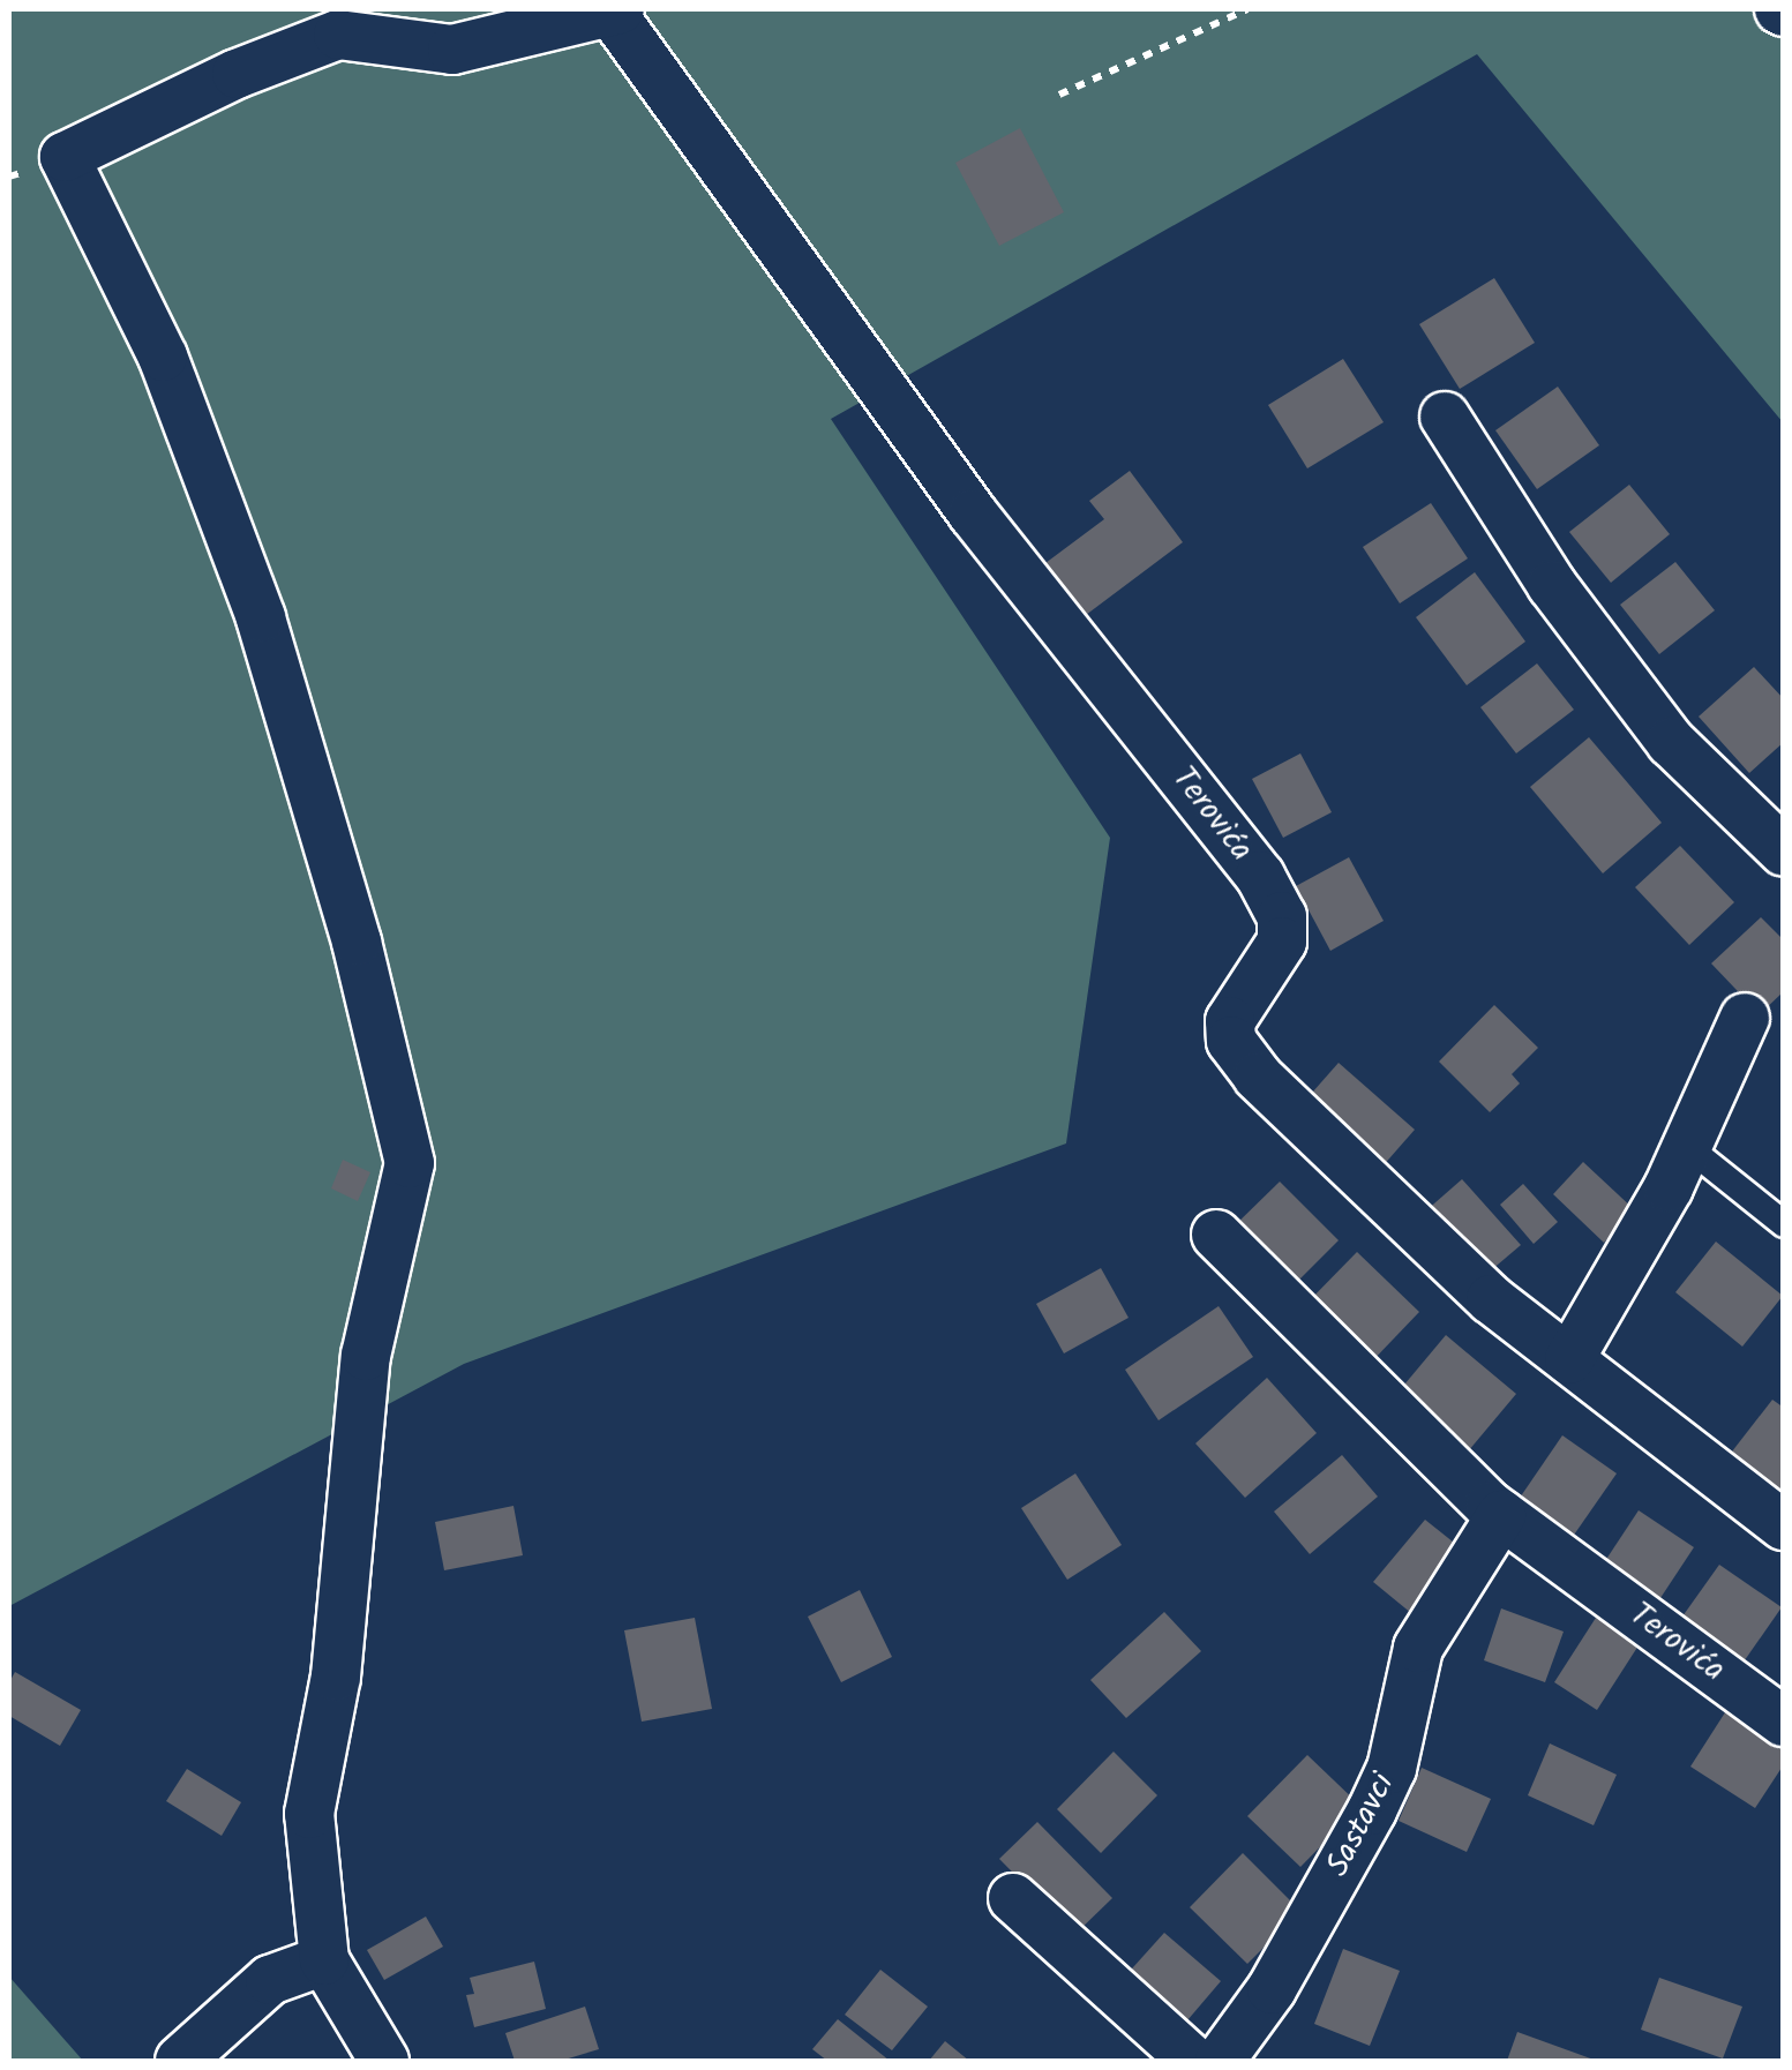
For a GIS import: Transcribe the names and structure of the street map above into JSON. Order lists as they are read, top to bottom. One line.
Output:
{"streets":{"street":["Terovića","Sastavci"]},"crossings":[["Terovića","Sastavci"]]}
